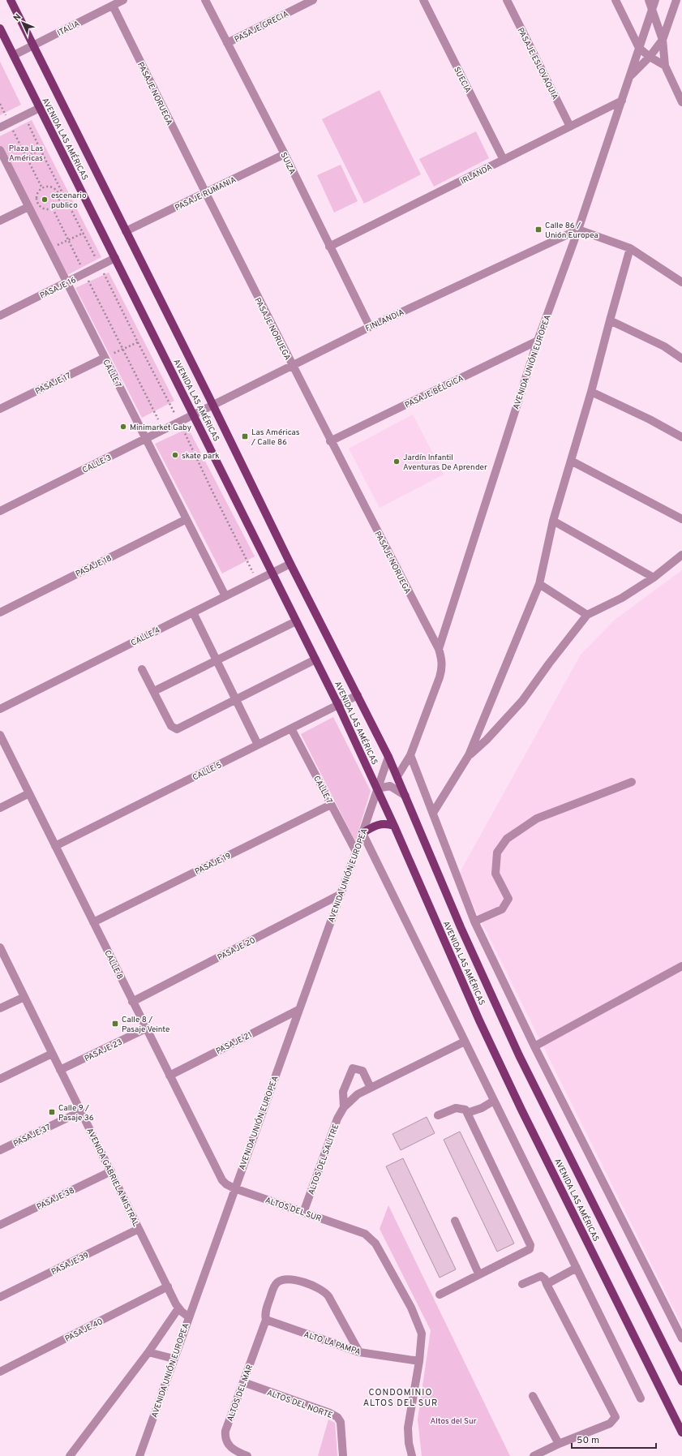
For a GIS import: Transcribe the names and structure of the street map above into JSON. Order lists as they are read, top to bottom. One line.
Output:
{"streets":{"main road":["AVENIDA LAS AMÉRICAS"],"street":["PASAJE GRECIA","ITALIA","PASAJE ESLOVAQUIA","SUECIA","PASAJE NORUEGA","SUIZA","IRLANDA","PASAJE RUMANIA","PASAJE 16","FINLANDIA","AVENIDA UNIÓN EUROPEA","CALLE 7","PASAJE 17","PASAJE BÉLGICA","CALLE 3","PASAJE 18","CALLE 4","CALLE 5","PASAJE 19","PASAJE 20","CALLE 8","PASAJE 21","PASAJE 23","PASAJE 37","ALTOS DEL SALITRE","AVENIDA GABRIELA MISTRAL","PASAJE 38","ALTOS DEL SUR","PASAJE 39","PASAJE 40","ALTO LA PAMPA","ALTOS DEL MAR","ALTOS DEL NORTE"]},"crossings":[["PASAJE GRECIA","SUIZA"],["ITALIA","PASAJE NORUEGA"],["ITALIA","AVENIDA LAS AMÉRICAS"],["PASAJE ESLOVAQUIA","IRLANDA"],["SUECIA","IRLANDA"],["PASAJE NORUEGA","AVENIDA LAS AMÉRICAS"],["PASAJE NORUEGA","PASAJE RUMANIA"],["PASAJE NORUEGA","FINLANDIA"],["PASAJE NORUEGA","AVENIDA UNIÓN EUROPEA"],["PASAJE NORUEGA","PASAJE BÉLGICA"],["AVENIDA LAS AMÉRICAS","PASAJE RUMANIA"],["AVENIDA LAS AMÉRICAS","PASAJE 16"],["AVENIDA LAS AMÉRICAS","FINLANDIA"],["AVENIDA LAS AMÉRICAS","AVENIDA UNIÓN EUROPEA"],["AVENIDA LAS AMÉRICAS","CALLE 3"],["AVENIDA LAS AMÉRICAS","CALLE 4"],["AVENIDA LAS AMÉRICAS","CALLE 5"],["SUIZA","IRLANDA"],["SUIZA","PASAJE RUMANIA"],["SUIZA","FINLANDIA"],["IRLANDA","AVENIDA UNIÓN EUROPEA"],["PASAJE 16","CALLE 7"],["FINLANDIA","AVENIDA UNIÓN EUROPEA"],["FINLANDIA","CALLE 3"],["AVENIDA UNIÓN EUROPEA","CALLE 7"],["AVENIDA UNIÓN EUROPEA","PASAJE BÉLGICA"],["AVENIDA UNIÓN EUROPEA","PASAJE 20"],["AVENIDA UNIÓN EUROPEA","CALLE 8"],["AVENIDA UNIÓN EUROPEA","PASAJE 21"],["AVENIDA UNIÓN EUROPEA","AVENIDA GABRIELA MISTRAL"],["AVENIDA UNIÓN EUROPEA","ALTOS DEL SUR"],["CALLE 7","PASAJE 17"],["CALLE 7","CALLE 3"],["CALLE 7","PASAJE 18"],["CALLE 7","CALLE 4"],["CALLE 7","CALLE 5"],["CALLE 7","PASAJE 19"],["CALLE 5","CALLE 8"],["PASAJE 19","CALLE 8"],["PASAJE 20","CALLE 8"],["CALLE 8","PASAJE 21"],["CALLE 8","PASAJE 23"],["CALLE 8","ALTOS DEL SUR"],["PASAJE 23","AVENIDA GABRIELA MISTRAL"],["PASAJE 37","AVENIDA GABRIELA MISTRAL"],["ALTOS DEL SALITRE","ALTOS DEL SUR"],["AVENIDA GABRIELA MISTRAL","PASAJE 38"],["AVENIDA GABRIELA MISTRAL","PASAJE 39"],["AVENIDA GABRIELA MISTRAL","PASAJE 40"],["ALTOS DEL SUR","ALTO LA PAMPA"],["ALTO LA PAMPA","ALTOS DEL MAR"],["ALTOS DEL MAR","ALTOS DEL NORTE"]],"districts":["CONDOMINIO ALTOS DEL SUR"],"parks":["Plaza Las Américas","Altos del Sur"],"places":{"other":["escenario publico","Minimarket Gaby","skate park","Jardín Infantil Aventuras De Aprender"],"transit":["Calle 86 / Unión Europea","Las Américas / Calle 86","Calle 8 / Pasaje Veinte","Calle 9 / Pasaje 36"]},"scale_bar":"50 m","north":"top left"}
